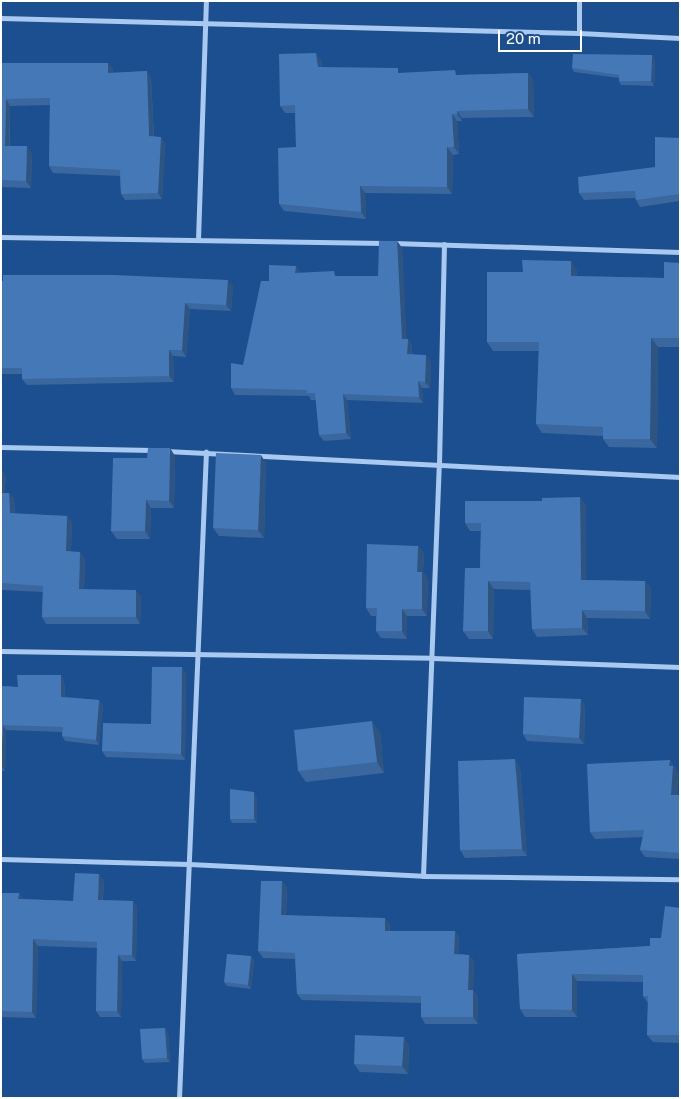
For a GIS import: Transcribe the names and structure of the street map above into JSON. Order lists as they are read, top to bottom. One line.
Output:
{"scale_bar":"20 m"}
